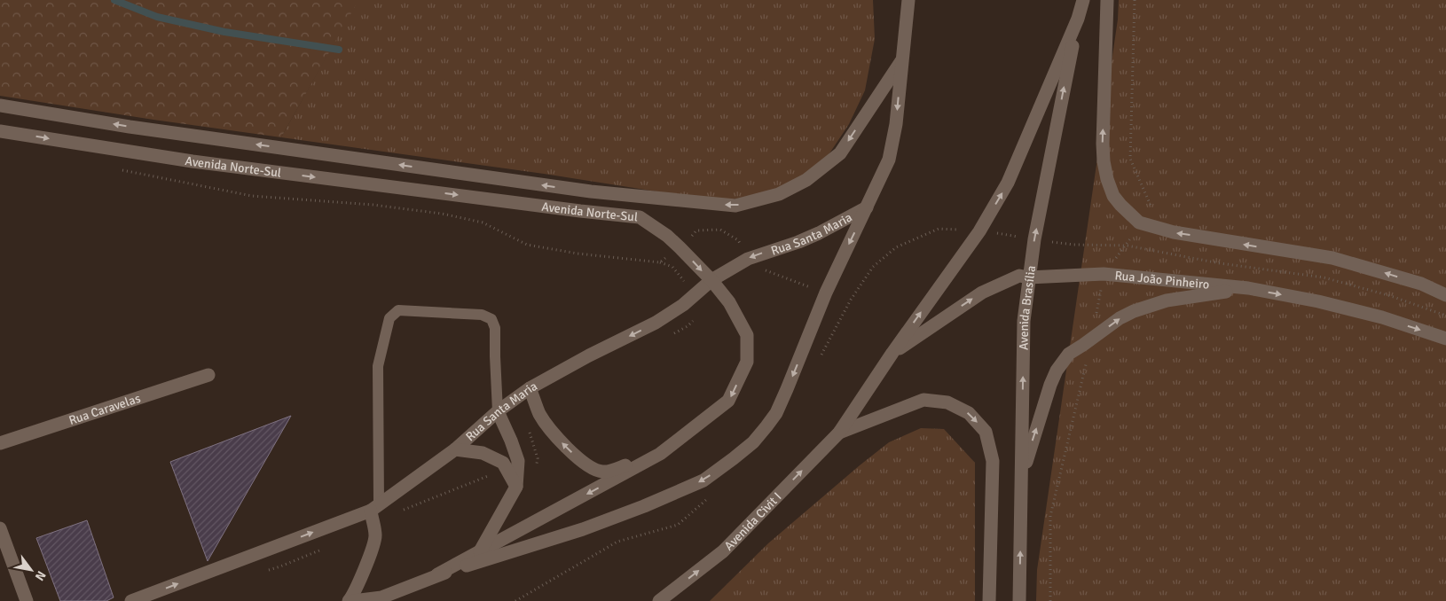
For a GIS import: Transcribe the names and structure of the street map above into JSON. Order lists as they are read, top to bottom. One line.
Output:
{"streets":{"main road":["Avenida Norte-Sul","Rua Santa Maria","Rua João Pinheiro","Avenida Brasília","Rua Caravelas","Avenida Civit I"]},"crossings":[["Avenida Norte-Sul","Rua Santa Maria"],["Rua João Pinheiro","Avenida Brasília"]],"north":"bottom right"}
